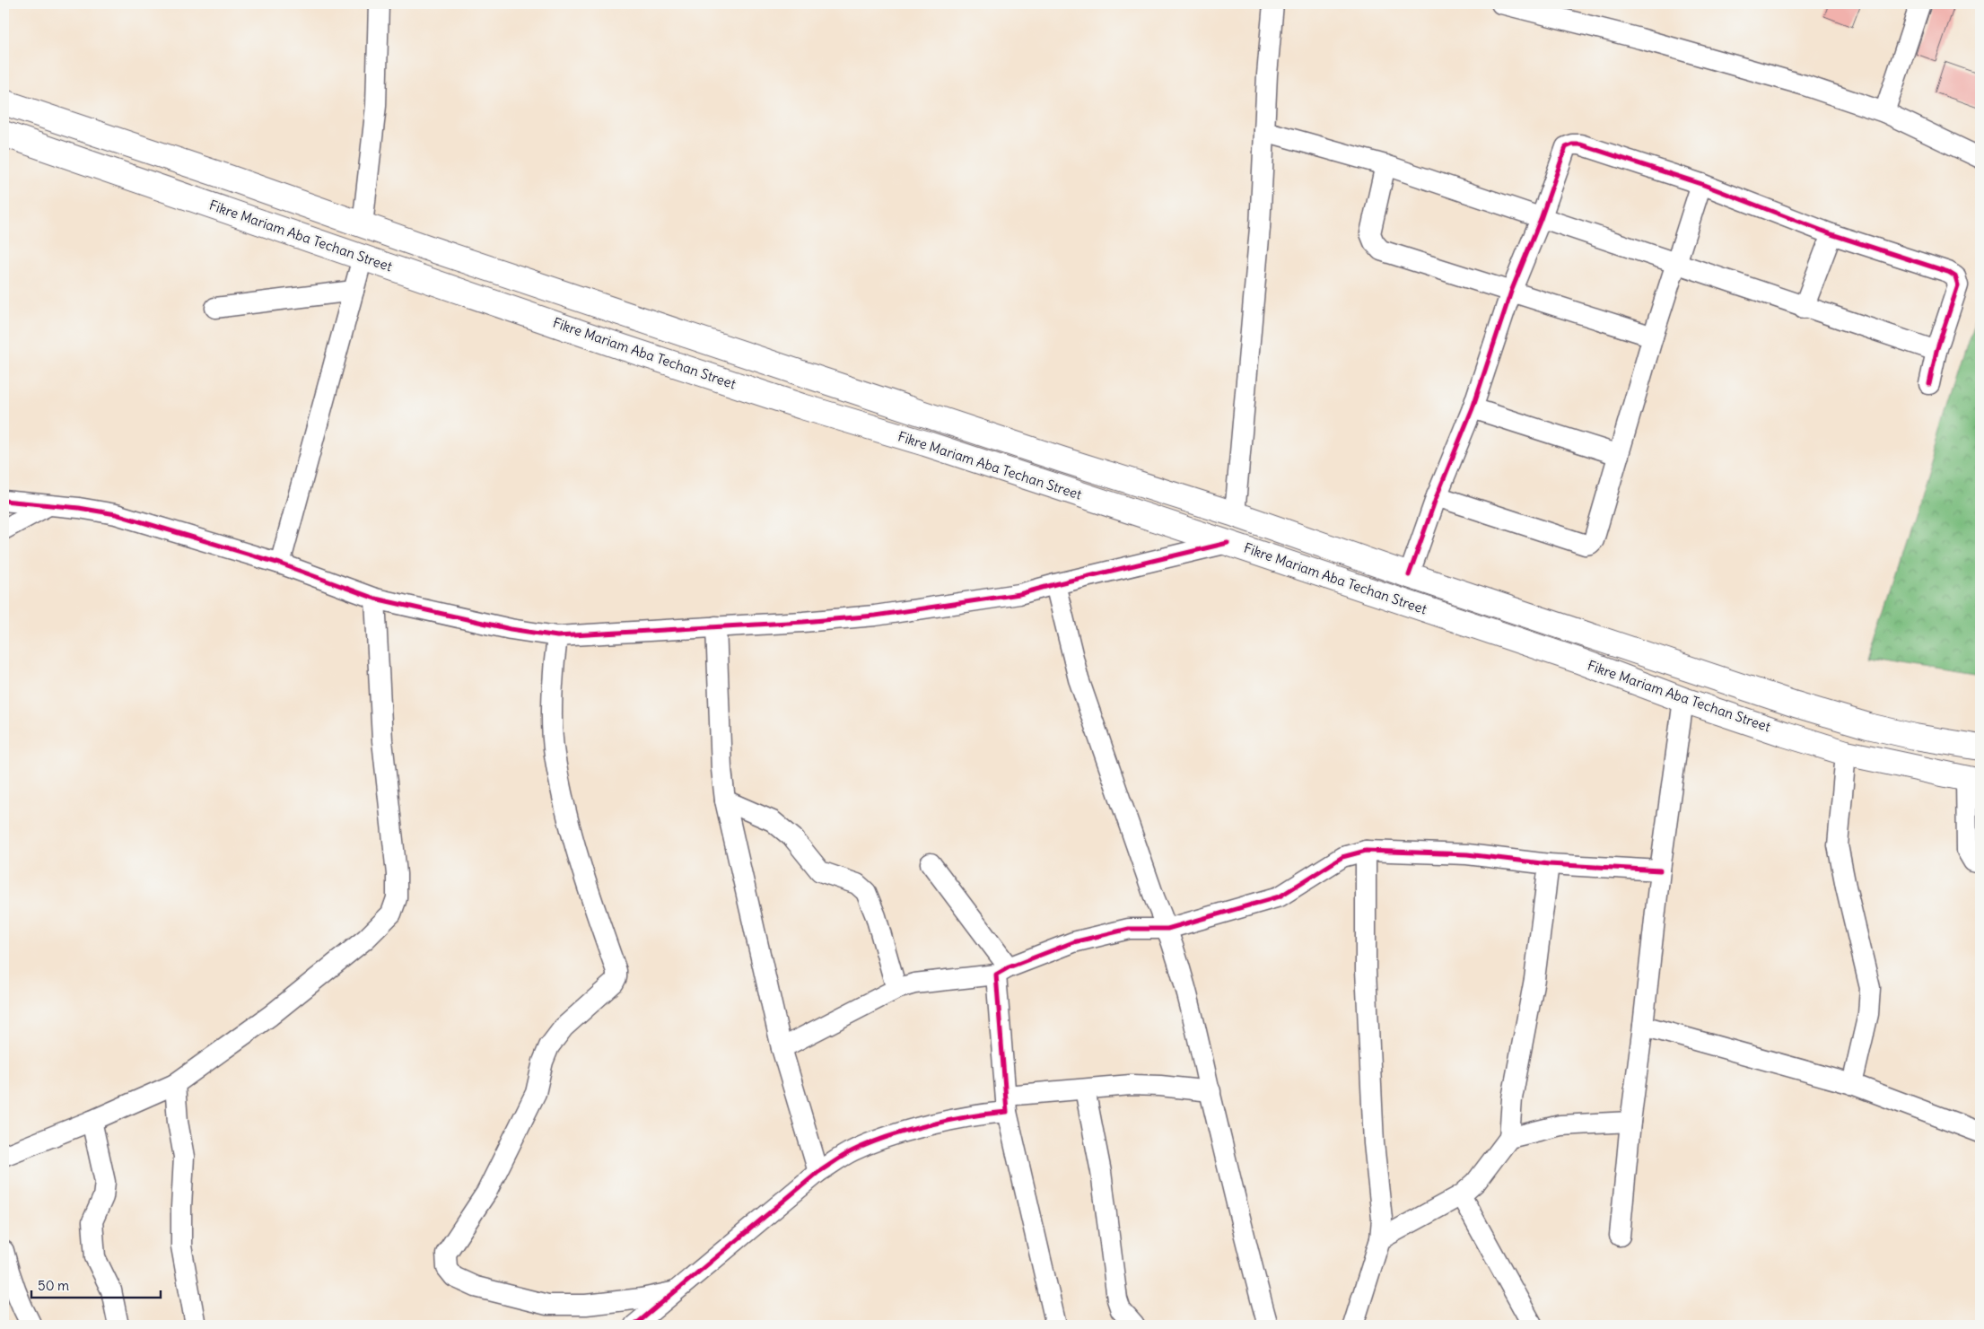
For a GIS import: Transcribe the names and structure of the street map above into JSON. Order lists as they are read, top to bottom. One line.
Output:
{"streets":{"main road":["Fikre Mariam Aba Techan Street"]},"scale_bar":"50 m"}
